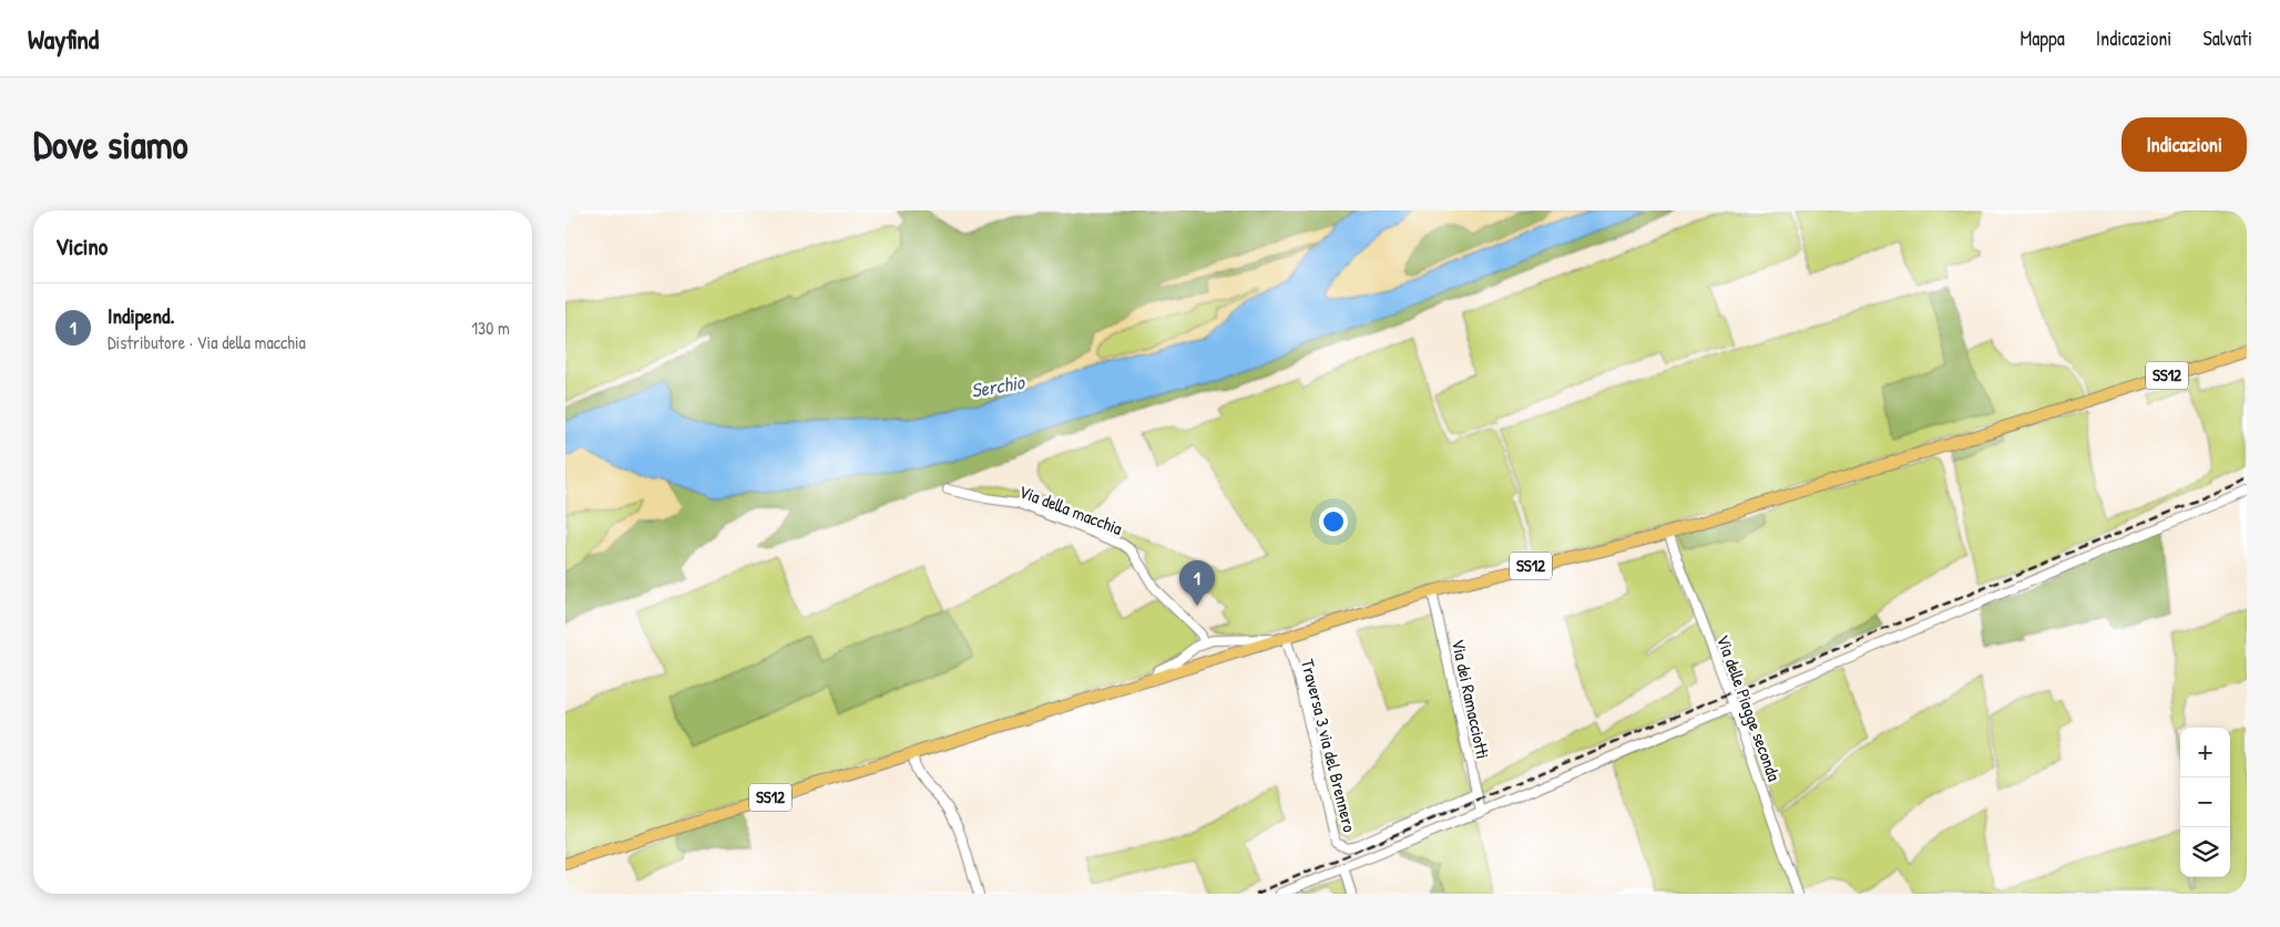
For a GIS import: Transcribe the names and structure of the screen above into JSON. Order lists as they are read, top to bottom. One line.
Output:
{"streets":{"main road":["SS12"],"street":["Via della macchia","Via dei Ramacciotti","Via delle Piagge seconda","Traversa 3 via del Brennero"]},"crossings":[["SS12","Via dei Ramacciotti"],["SS12","Via delle Piagge seconda"],["SS12","Traversa 3 via del Brennero"],["Via dei Ramacciotti","Traversa 3 via del Brennero"]],"water":["Serchio"],"page":{"header":"Wayfind","nav":["Mappa","Indicazioni","Salvati"],"buttons":"Indicazioni","title":"Dove siamo","heading":"Vicino","list":[{"mark":"1","name":"Indipend.","note":"Distributore · Via della macchia","value":"130 m"}],"pins":"1","map_buttons":["+","−"]}}
